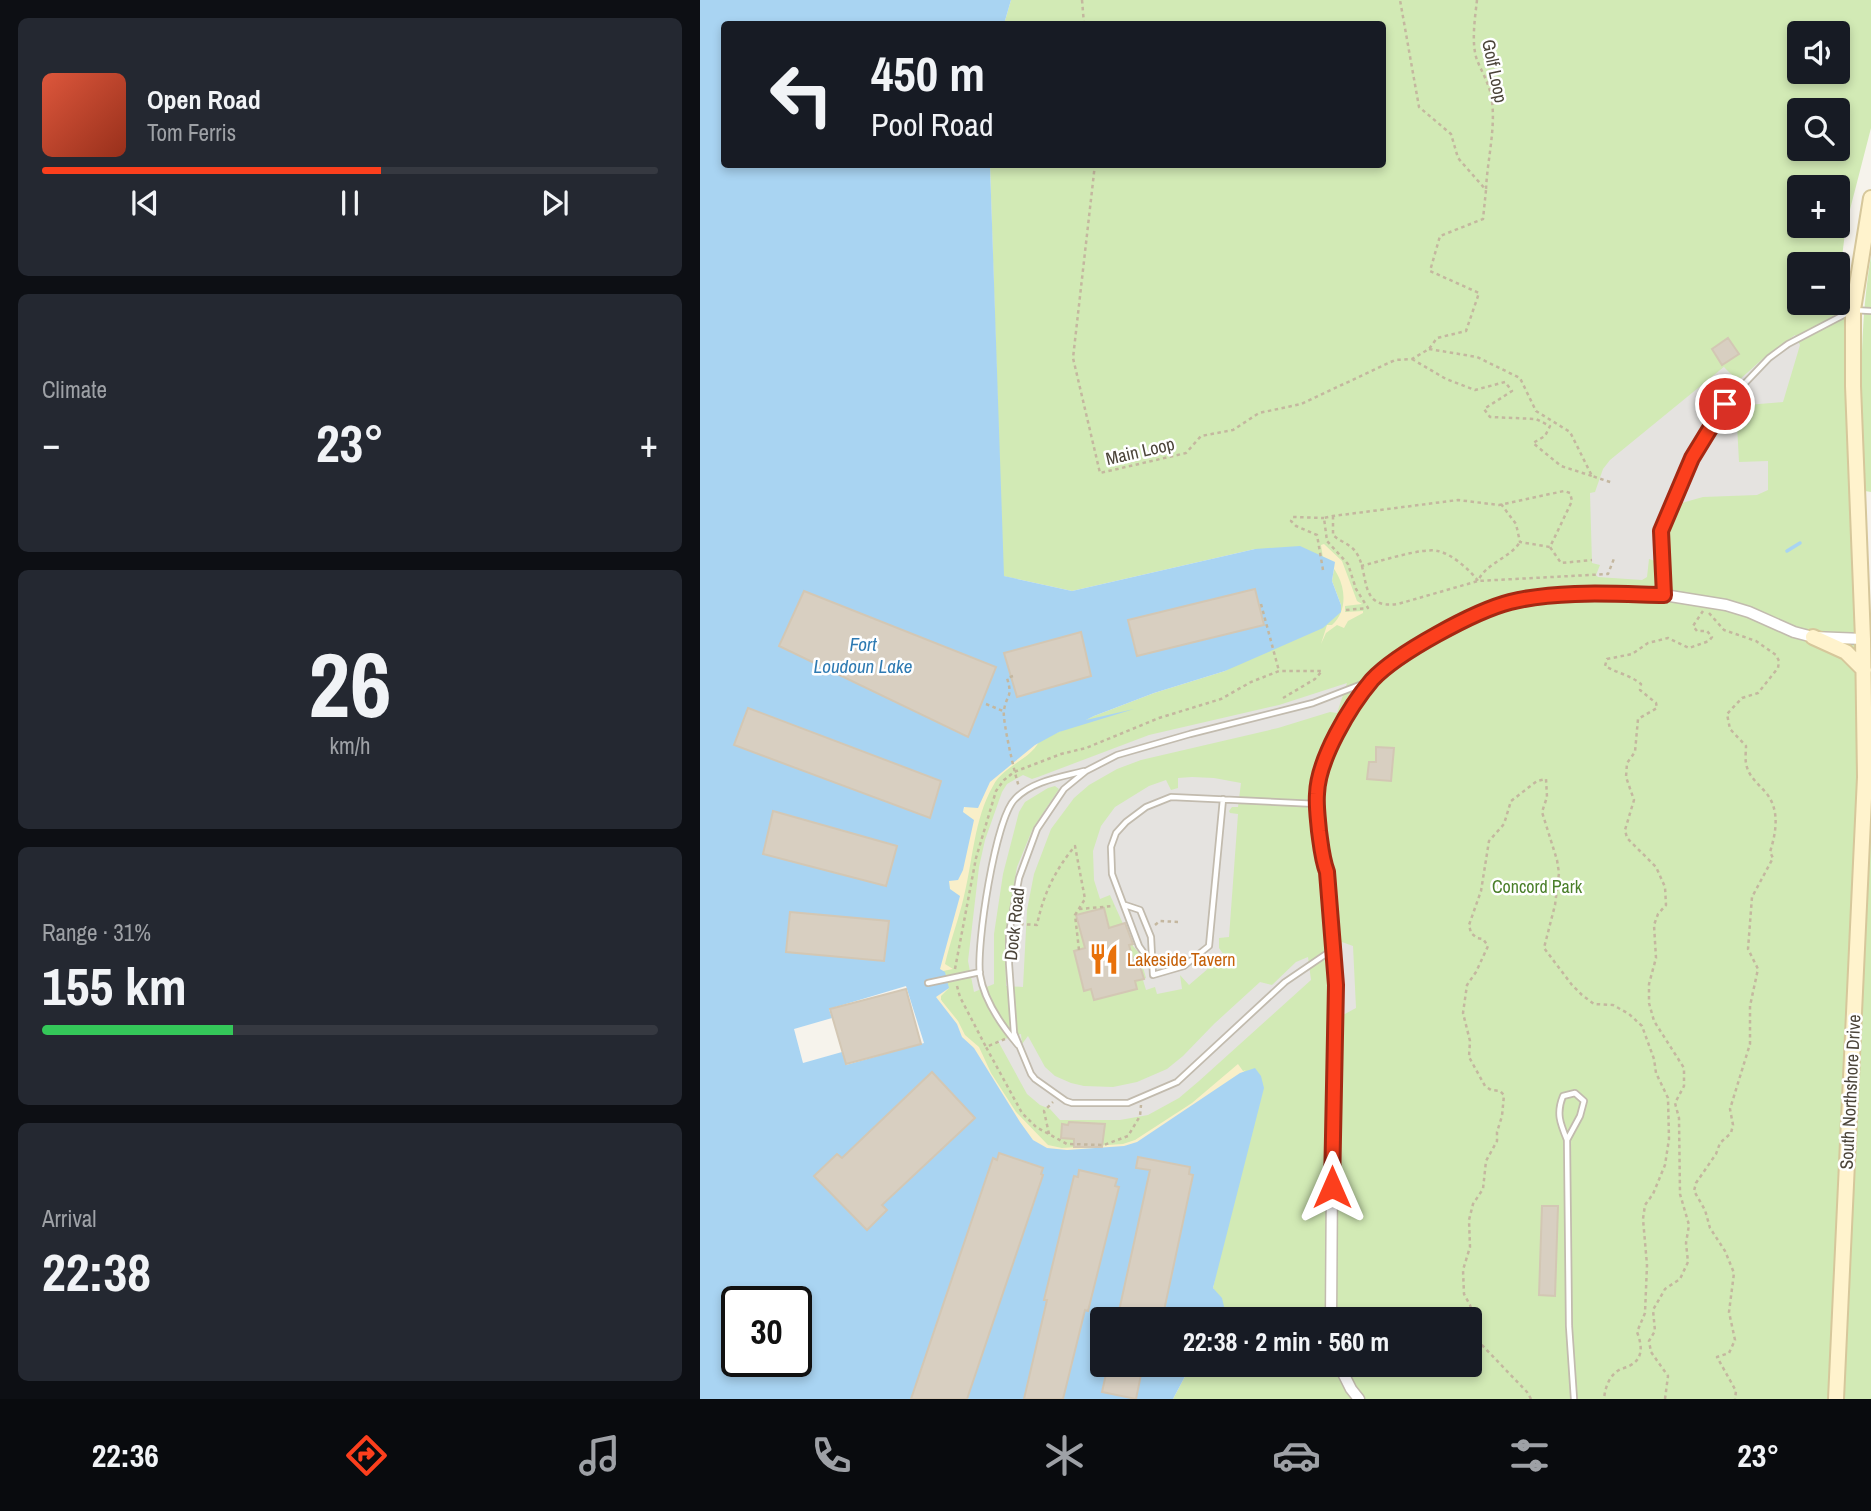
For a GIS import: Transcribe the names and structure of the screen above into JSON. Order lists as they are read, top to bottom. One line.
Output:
{"streets":{"main road":["South Northshore Drive"],"lane":["Dock Road"],"path":["Golf Loop","Main Loop"]},"crossings":[["Golf Loop","Main Loop"]],"water":["Fort Loudoun Lake"],"parks":["Concord Park"],"places":{"restaurant":["Lakeside Tavern"]},"page":{"map_buttons":["+","−"],"turn":["450 m","Pool Road"],"song":["Open Road","Tom Ferris"],"tile":["Climate",["26","km/h"],["Range · 31%","155 km"],["Arrival","22:38"]],"heat":["−","23°","+"],"limit":"30","trip":"22:38 · 2 min · 560 m","tabs":["22:36","23°"]}}
